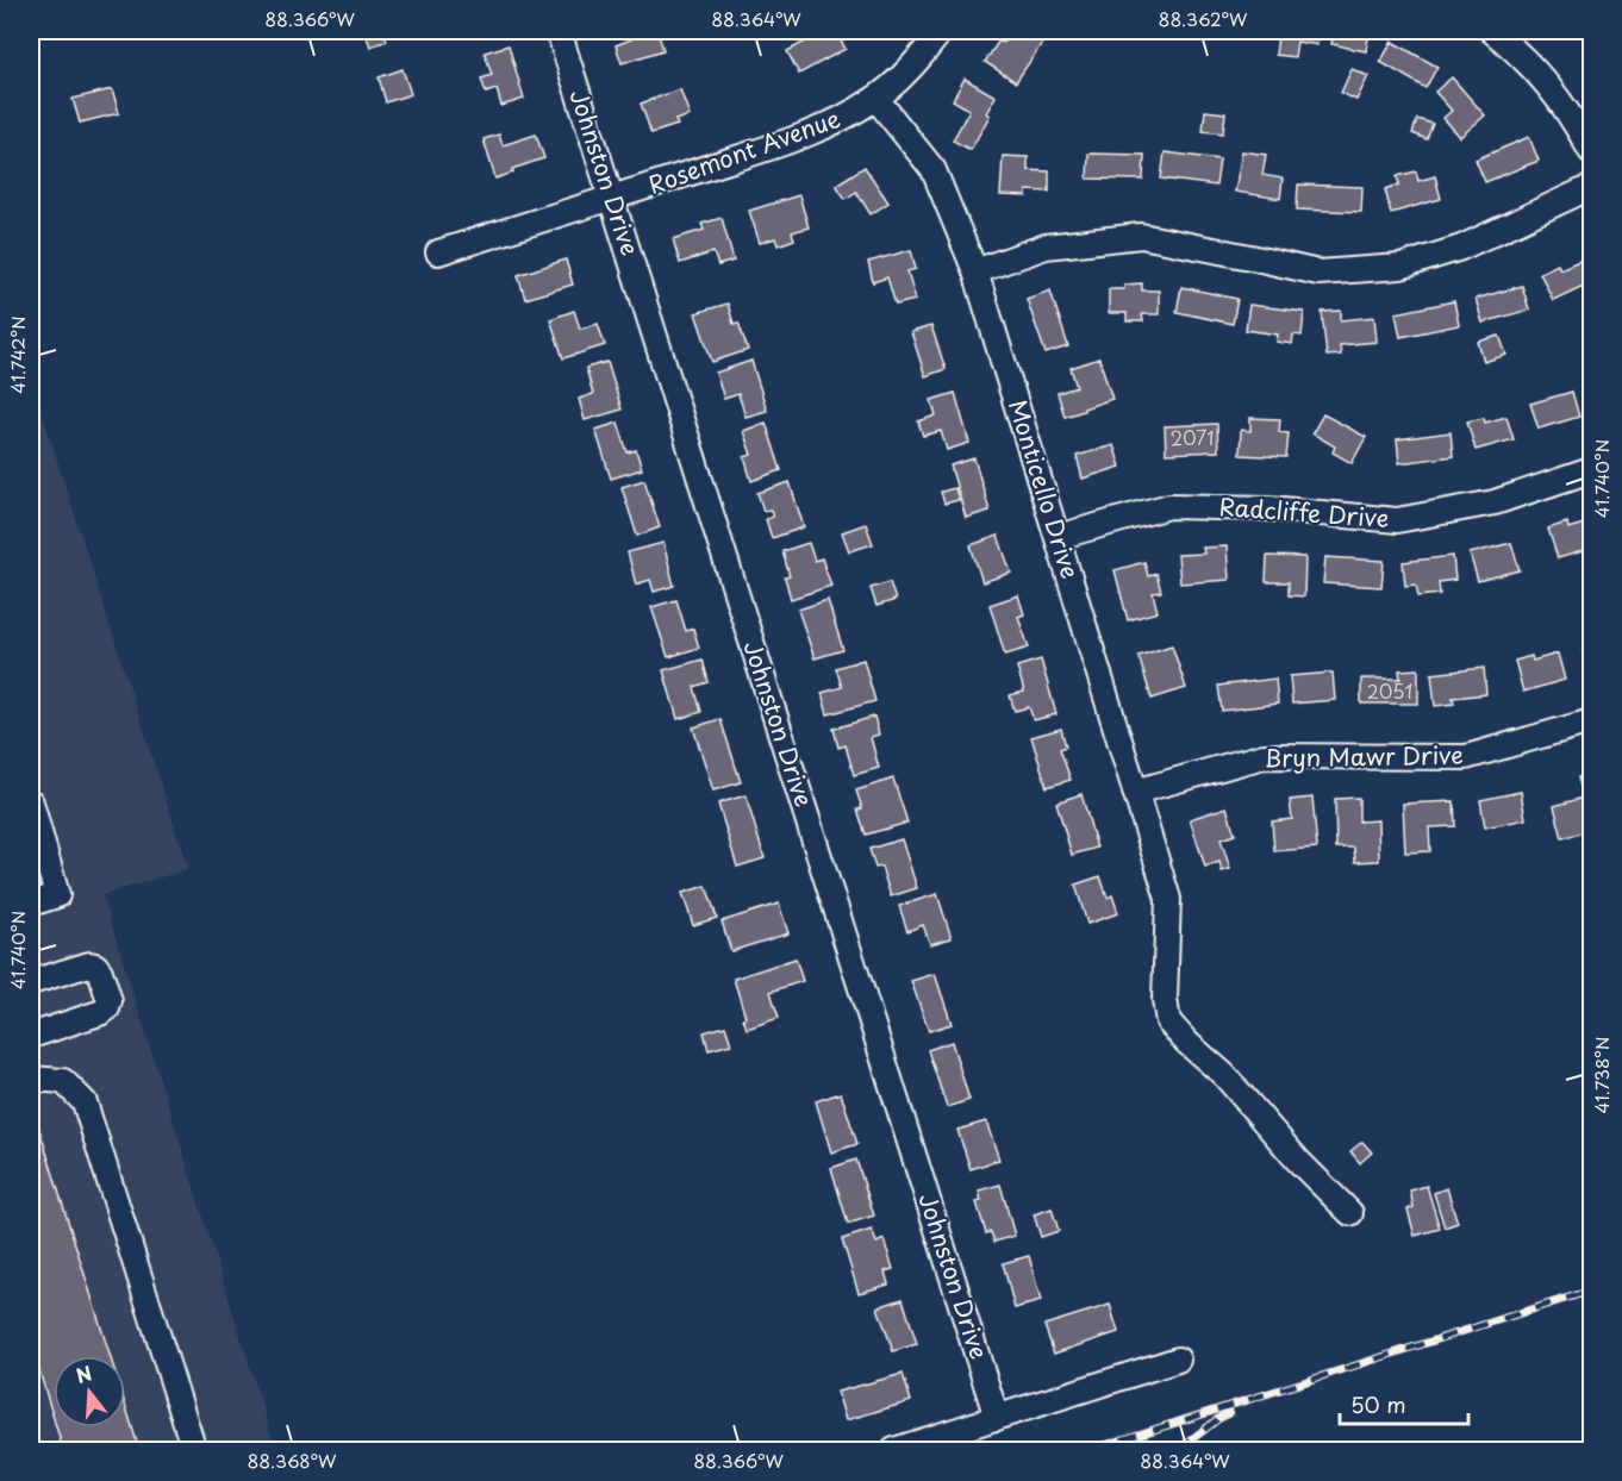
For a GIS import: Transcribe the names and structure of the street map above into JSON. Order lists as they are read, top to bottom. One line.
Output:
{"streets":{"street":["Rosemont Avenue","Johnston Drive","Monticello Drive","Radcliffe Drive","Bryn Mawr Drive"]},"crossings":[["Rosemont Avenue","Johnston Drive"],["Rosemont Avenue","Monticello Drive"],["Monticello Drive","Radcliffe Drive"],["Monticello Drive","Bryn Mawr Drive"]],"house_numbers":["2071","2051"],"scale_bar":"50 m","north":"top","coordinates":["88.366°W","88.364°W","88.362°W","41.742°N","41.740°N","41.738°N","88.368°W"]}
